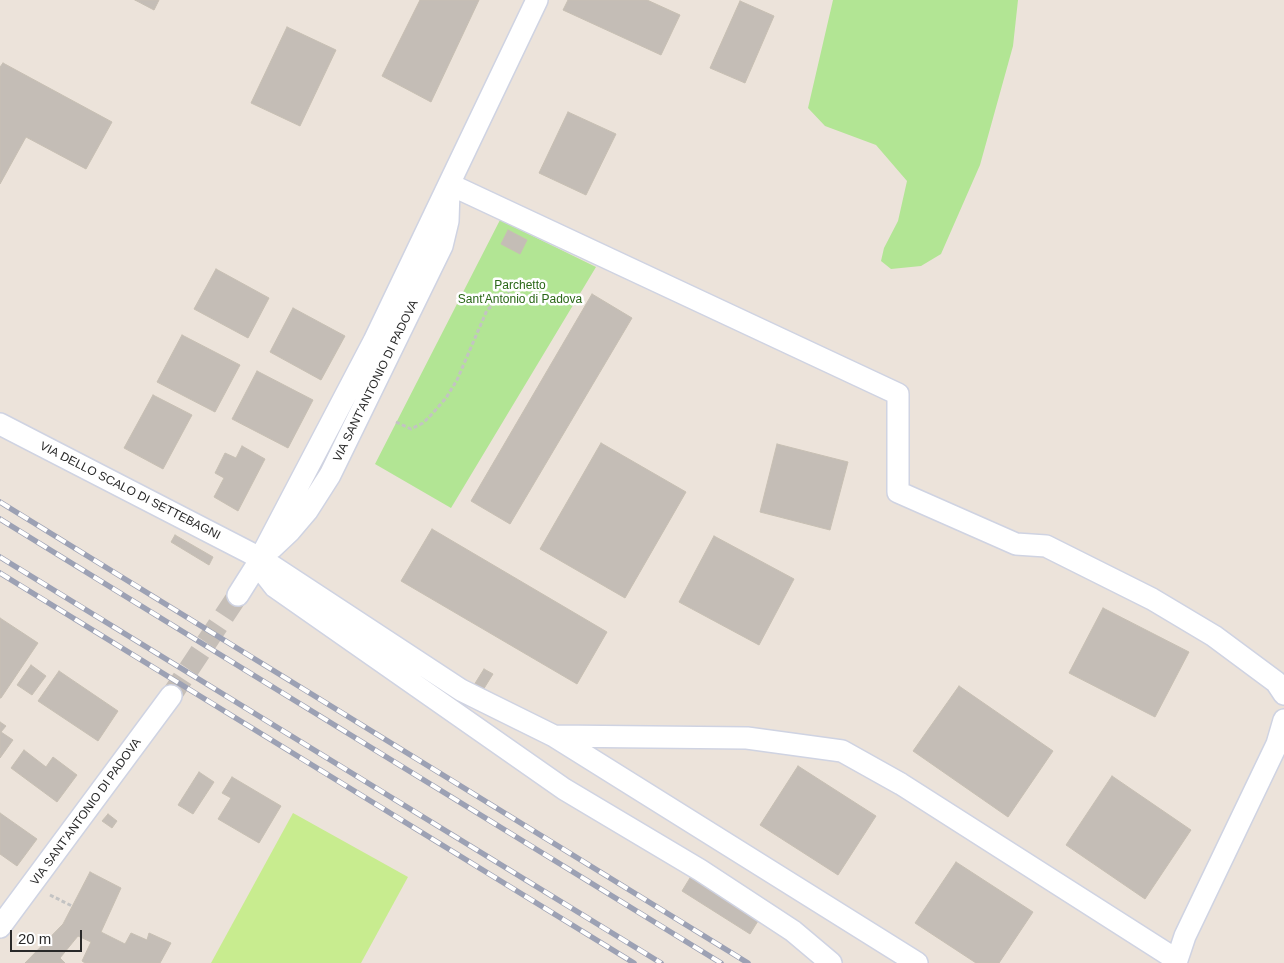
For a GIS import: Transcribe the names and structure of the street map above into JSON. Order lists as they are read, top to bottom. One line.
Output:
{"streets":{"street":["VIA SANT'ANTONIO DI PADOVA","VIA DELLO SCALO DI SETTEBAGNI"]},"crossings":[["VIA SANT'ANTONIO DI PADOVA","VIA DELLO SCALO DI SETTEBAGNI"]],"parks":["Parchetto Sant'Antonio di Padova"],"scale_bar":"20 m"}
